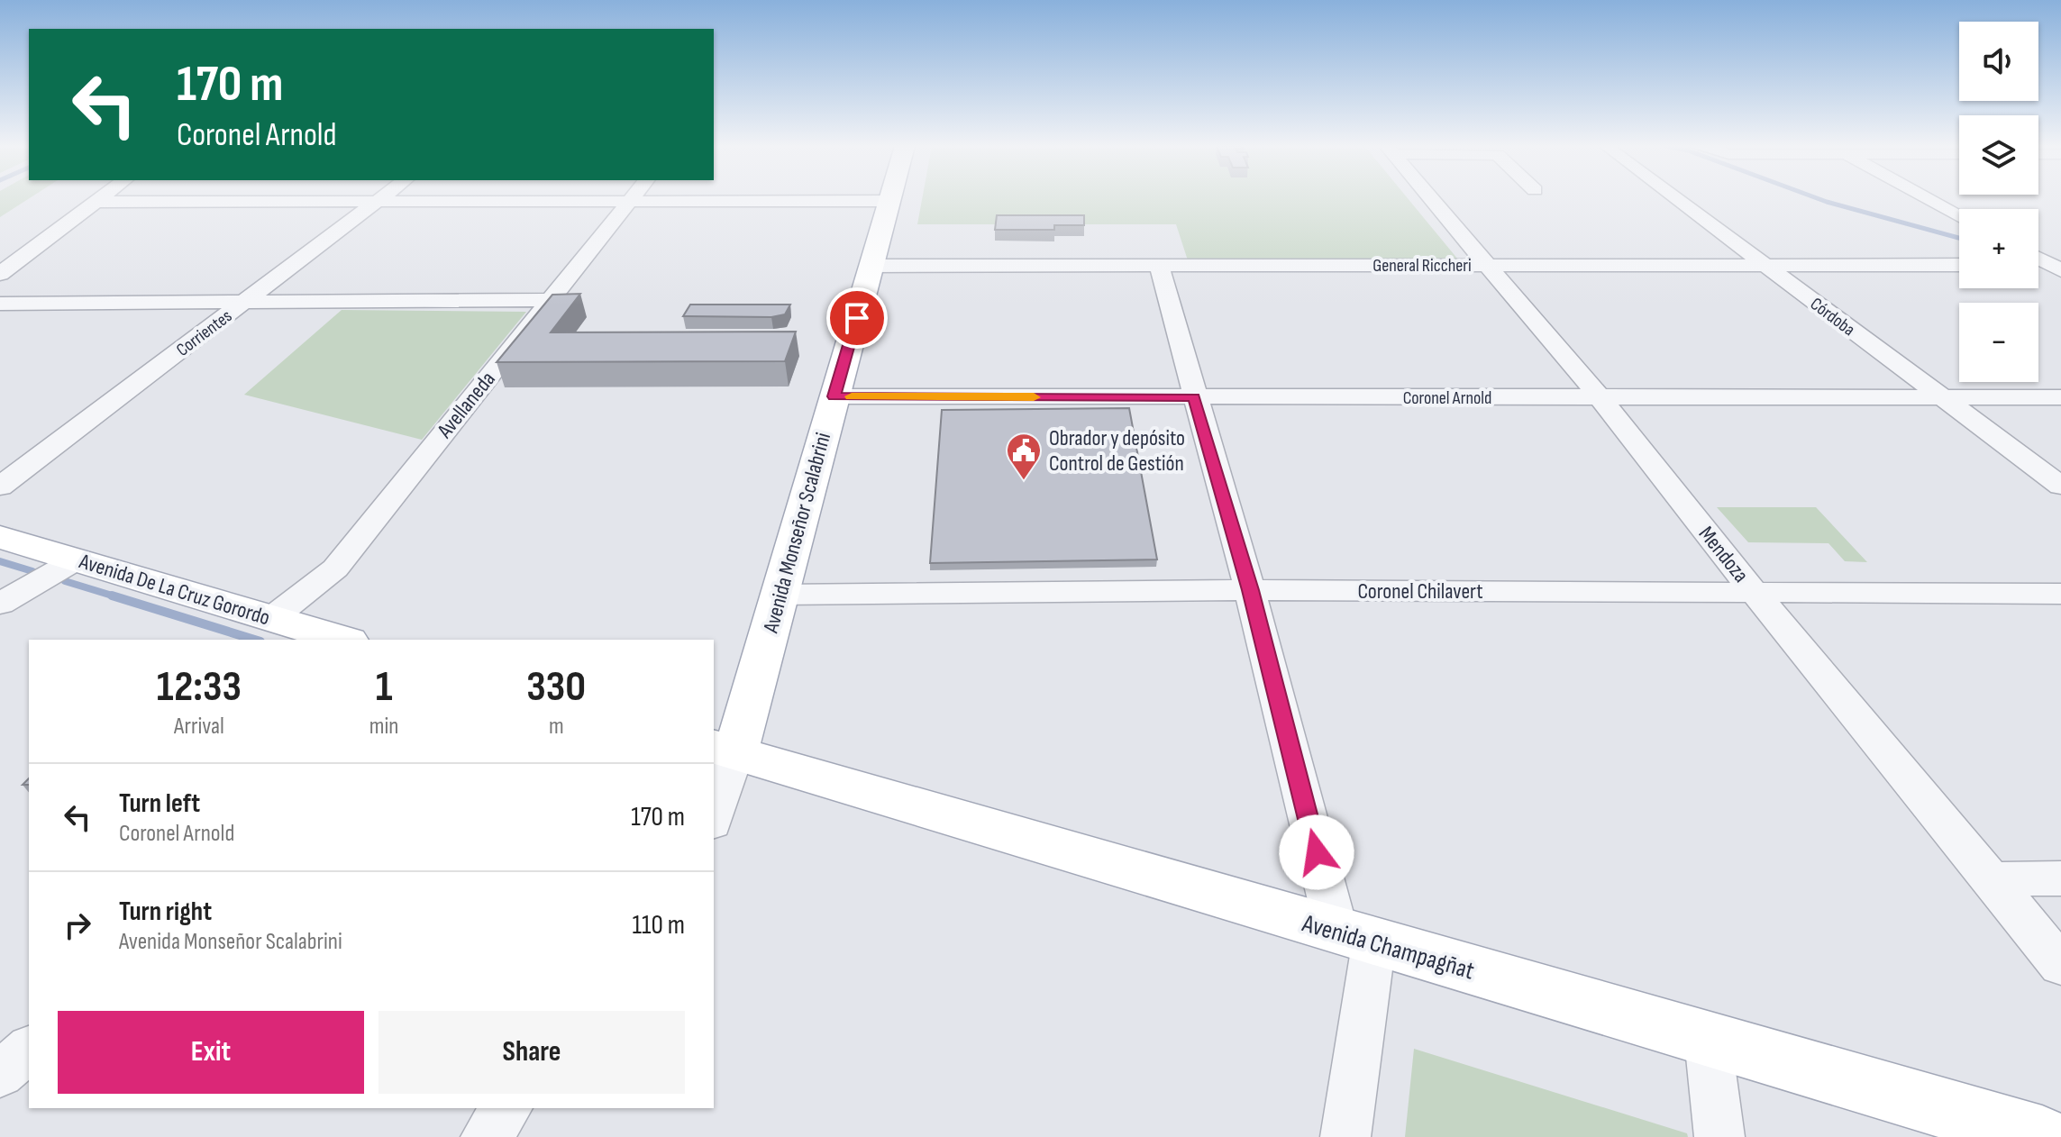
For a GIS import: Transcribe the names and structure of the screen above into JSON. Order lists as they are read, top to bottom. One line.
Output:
{"streets":{"main road":["Avenida Monseñor Scalabrini","Avenida De La Cruz Gorordo","Avenida Champagñat"],"street":["General Riccheri","Córdoba","Corrientes","Coronel Arnold","Avellaneda","Mendoza","Coronel Chilavert"]},"crossings":[["General Riccheri","Córdoba"],["General Riccheri","Avenida Monseñor Scalabrini"],["General Riccheri","Mendoza"],["Córdoba","Coronel Arnold"],["Coronel Arnold","Avenida Monseñor Scalabrini"],["Coronel Arnold","Mendoza"],["Avellaneda","Avenida De La Cruz Gorordo"],["Avenida Monseñor Scalabrini","Coronel Chilavert"],["Avenida Monseñor Scalabrini","Avenida Champagñat"],["Mendoza","Coronel Chilavert"]],"places":{"public building":["Obrador y depósito Control de Gestión"]},"page":{"map_buttons":["+","−"],"turn":["170 m","Coronel Arnold"],"eta":["12:33","Arrival","1","min","330","m"],"list":[{"name":"Turn left","note":"Coronel Arnold","value":"170 m"},{"name":"Turn right","note":"Avenida Monseñor Scalabrini","value":"110 m"}],"buttons":["Exit","Share"]}}
